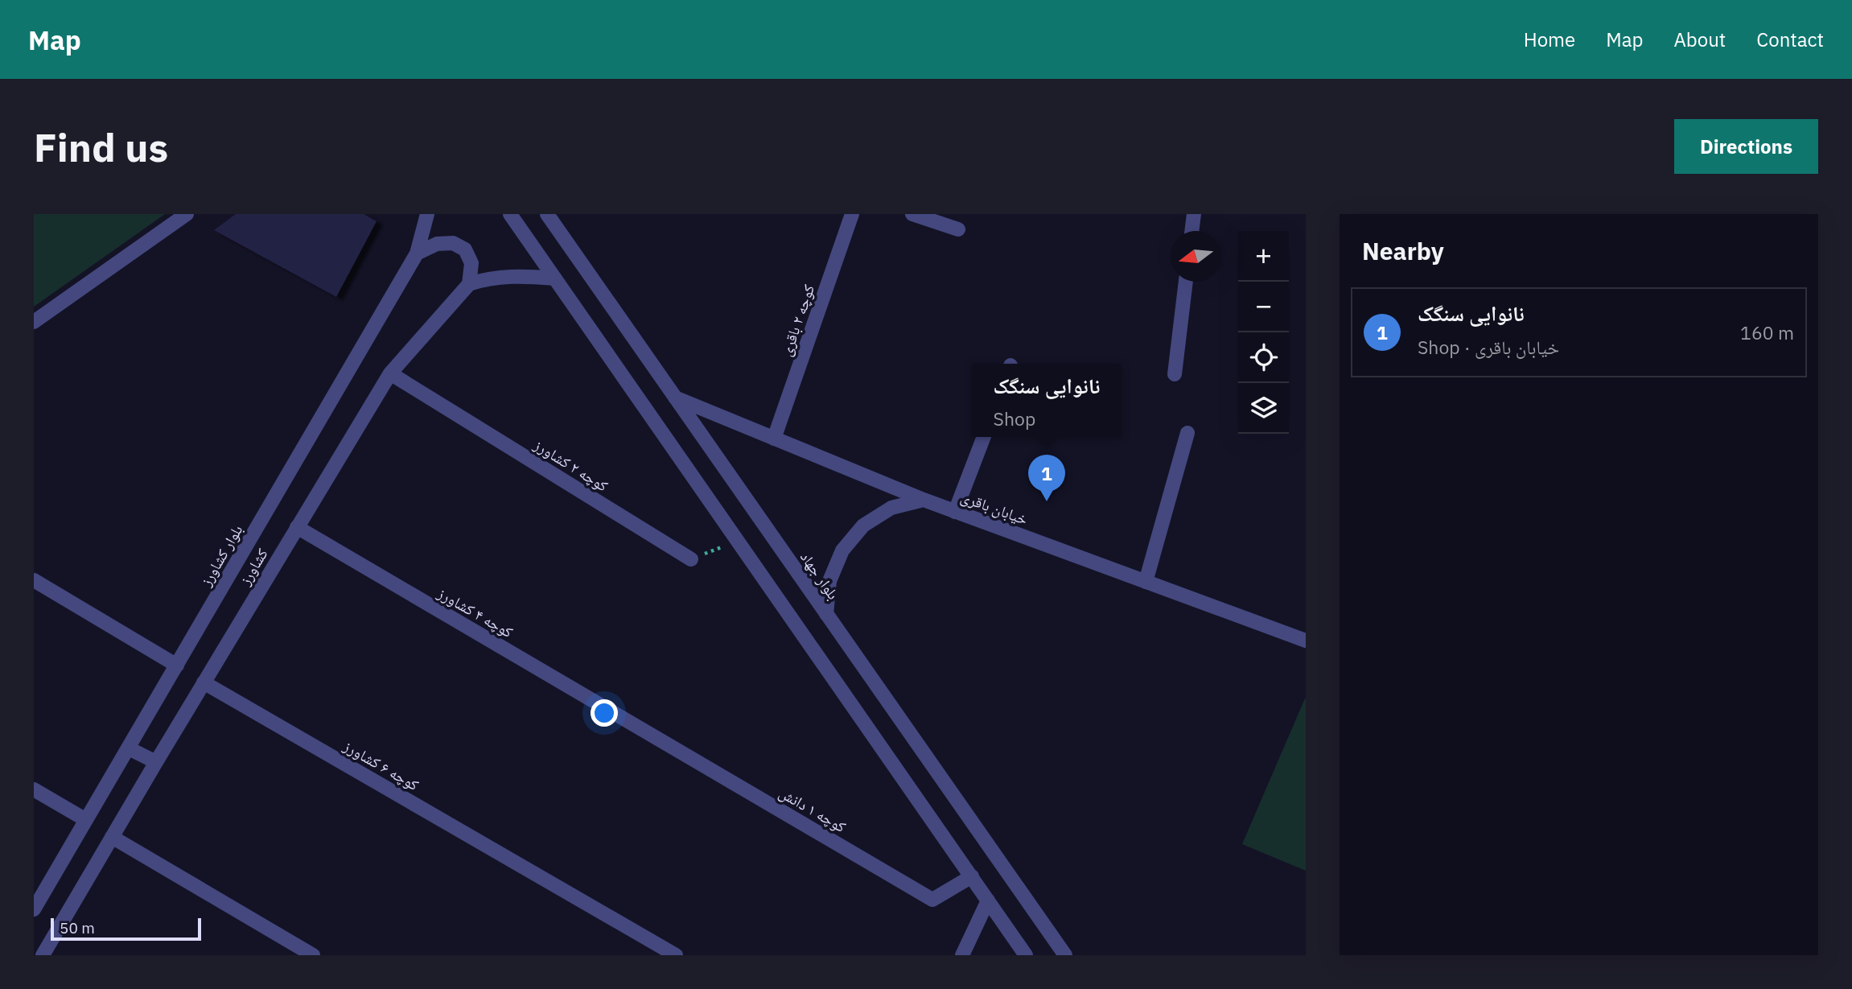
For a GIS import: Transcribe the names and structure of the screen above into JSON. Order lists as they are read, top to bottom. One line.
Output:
{"streets":{"street":["کوچه ۲ باقری","کوچه ۲ کشاورز","خیابان باقری","بلوار کشاورز","کشاورز","بلوار جهاد","کوچه ۴ کشاورز","کوچه ۶ کشاورز","کوچه ۱ دانش"]},"crossings":[["کوچه ۲ باقری","خیابان باقری"],["کوچه ۲ کشاورز","کشاورز"],["خیابان باقری","بلوار جهاد"],["کشاورز","کوچه ۴ کشاورز"],["کشاورز","کوچه ۶ کشاورز"],["کوچه ۴ کشاورز","کوچه ۱ دانش"]],"scale_bar":"50 m","north":"left","page":{"header":"Map","nav":["Home","Map","About","Contact"],"buttons":"Directions","title":"Find us","heading":"Nearby","map_buttons":["+","−"],"list":[{"mark":"1","name":"نانوایی سنگک","note":"Shop · خیابان باقری","value":"160 m"}],"popup":["نانوایی سنگک","Shop"],"pins":"1","scale":"50 m"}}
